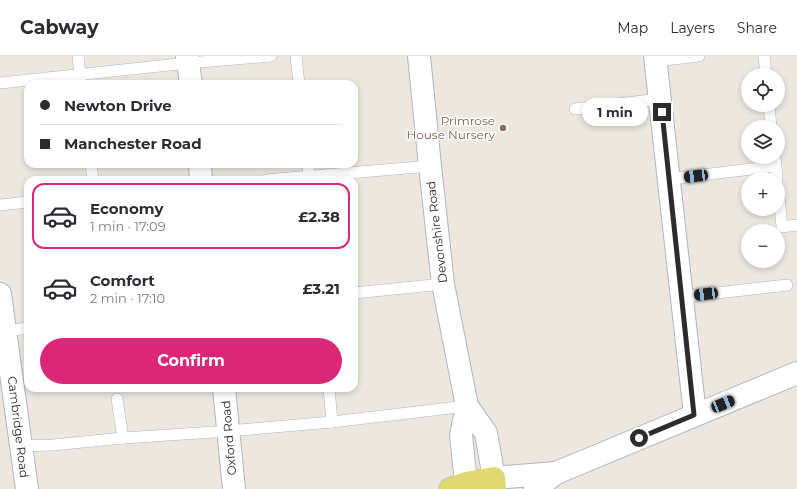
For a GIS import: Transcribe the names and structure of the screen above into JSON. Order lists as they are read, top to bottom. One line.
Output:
{"streets":{"main road":["Devonshire Road","Cambridge Road","Oxford Road"]},"places":["Primrose House Nursery"],"page":{"header":"Cabway","nav":["Map","Layers","Share"],"map_buttons":["+","−"],"banner":["Newton Drive","Manchester Road"],"bubble":"1 min","list":[{"name":"Economy","note":"1 min · 17:09","value":"£2.38"},{"name":"Comfort","note":"2 min · 17:10","value":"£3.21"}],"buttons":"Confirm"}}
